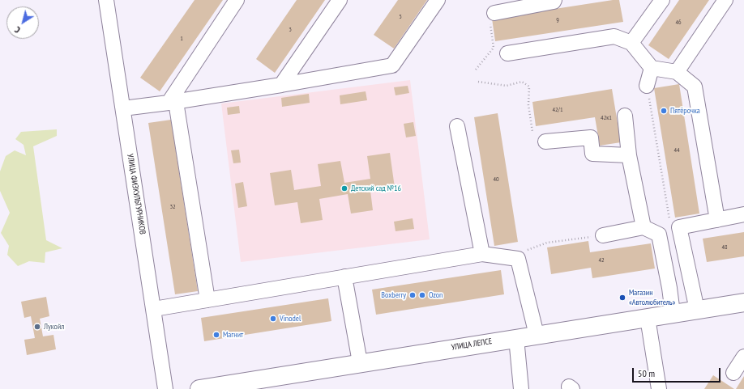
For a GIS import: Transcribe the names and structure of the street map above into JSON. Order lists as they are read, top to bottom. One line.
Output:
{"streets":{"main road":["УЛИЦА ЛЕПСЕ"],"street":["УЛИЦА ФИЗКУЛЬТУРНИКОВ"]},"places":["Пятёрочка","Детский сад №16","Boxberry","Ozon","Магазин «Автолюбитель»","Vinodel","Лукойл","Магнит"],"house_numbers":["5","9","46","3","1","42/1","42к1","44","40","32","48","42"],"scale_bar":"50 m","north":"bottom left"}
